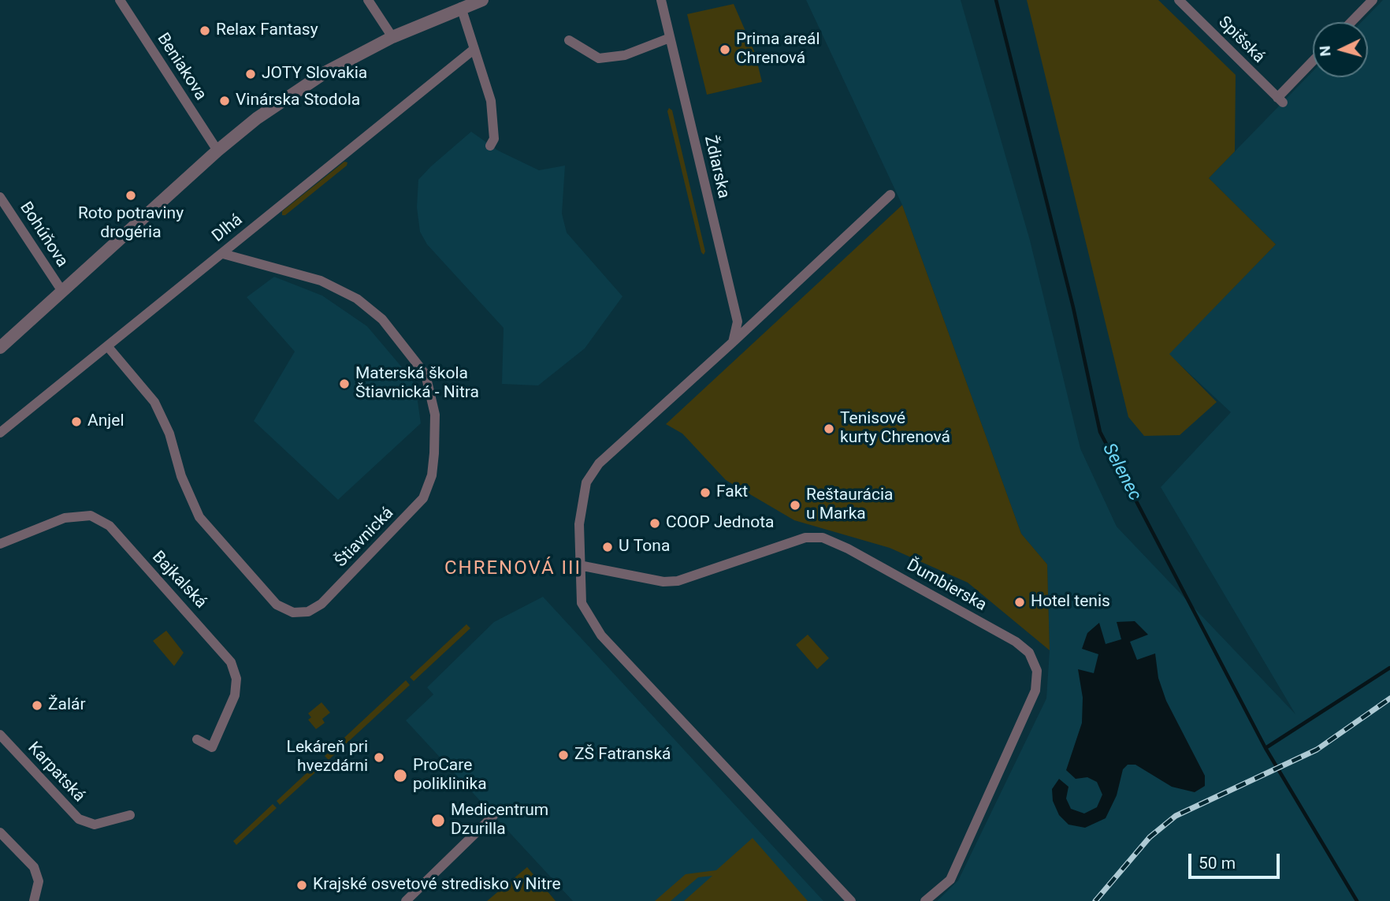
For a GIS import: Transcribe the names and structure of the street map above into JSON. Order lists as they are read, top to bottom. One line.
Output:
{"streets":{"street":["Spišská","Beniakova","Ždiarska","Dlhá","Bohúňova","Štiavnická","Bajkalská","Ďumbierska","Karpatská"]},"crossings":[["Dlhá","Štiavnická"]],"districts":["CHRENOVÁ III"],"water":["Selenec"],"places":["Relax Fantasy","Prima areál Chrenová","JOTY Slovakia","Vinárska Stodola","Roto potraviny drogéria","Materská škola Štiavnická - Nitra","Anjel","Tenisové kurty Chrenová","Fakt","Reštaurácia u Marka","COOP Jednota","U Tona","Hotel tenis","Žalár","ZŠ Fatranská","Lekáreň pri hvezdárni","ProCare poliklinika","Medicentrum Dzurilla","Krajské osvetové stredisko v Nitre"],"scale_bar":"50 m","north":"left"}
